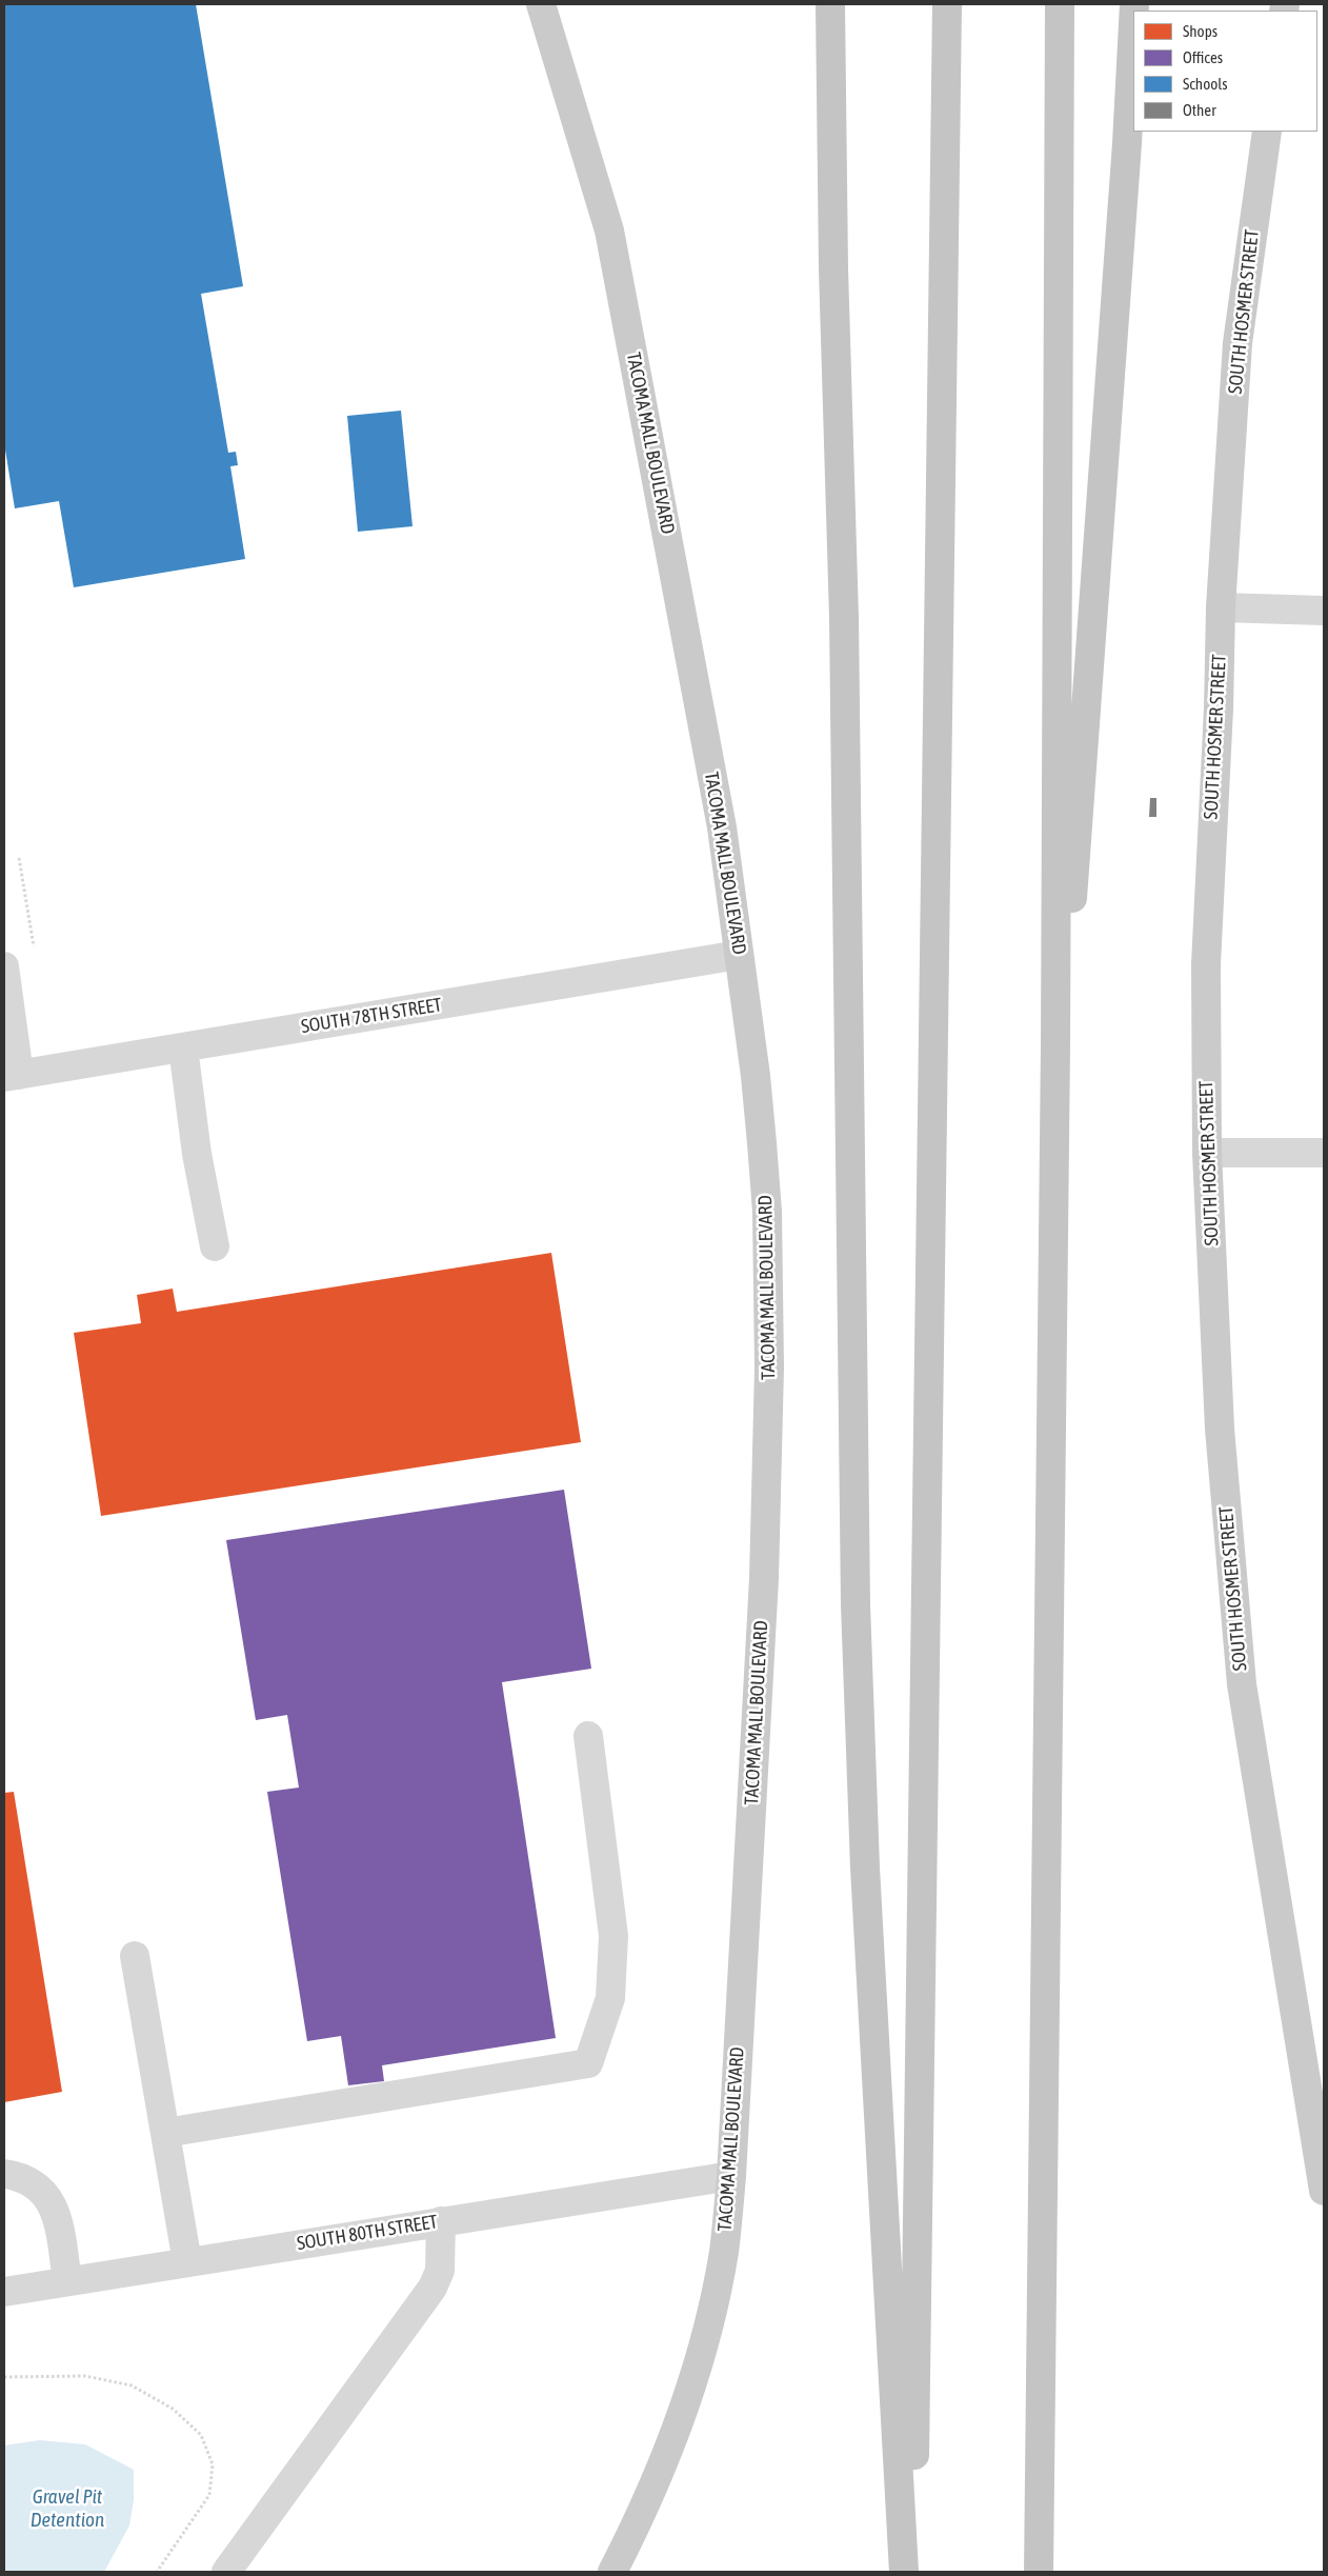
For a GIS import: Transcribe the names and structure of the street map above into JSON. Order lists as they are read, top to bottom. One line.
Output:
{"streets":{"main road":["SOUTH HOSMER STREET","TACOMA MALL BOULEVARD"],"street":["SOUTH 78TH STREET","SOUTH 80TH STREET"]},"crossings":[["TACOMA MALL BOULEVARD","SOUTH 78TH STREET"],["TACOMA MALL BOULEVARD","SOUTH 80TH STREET"]],"water":["Gravel Pit Detention"],"legend":["Shops","Offices","Schools","Other"]}
